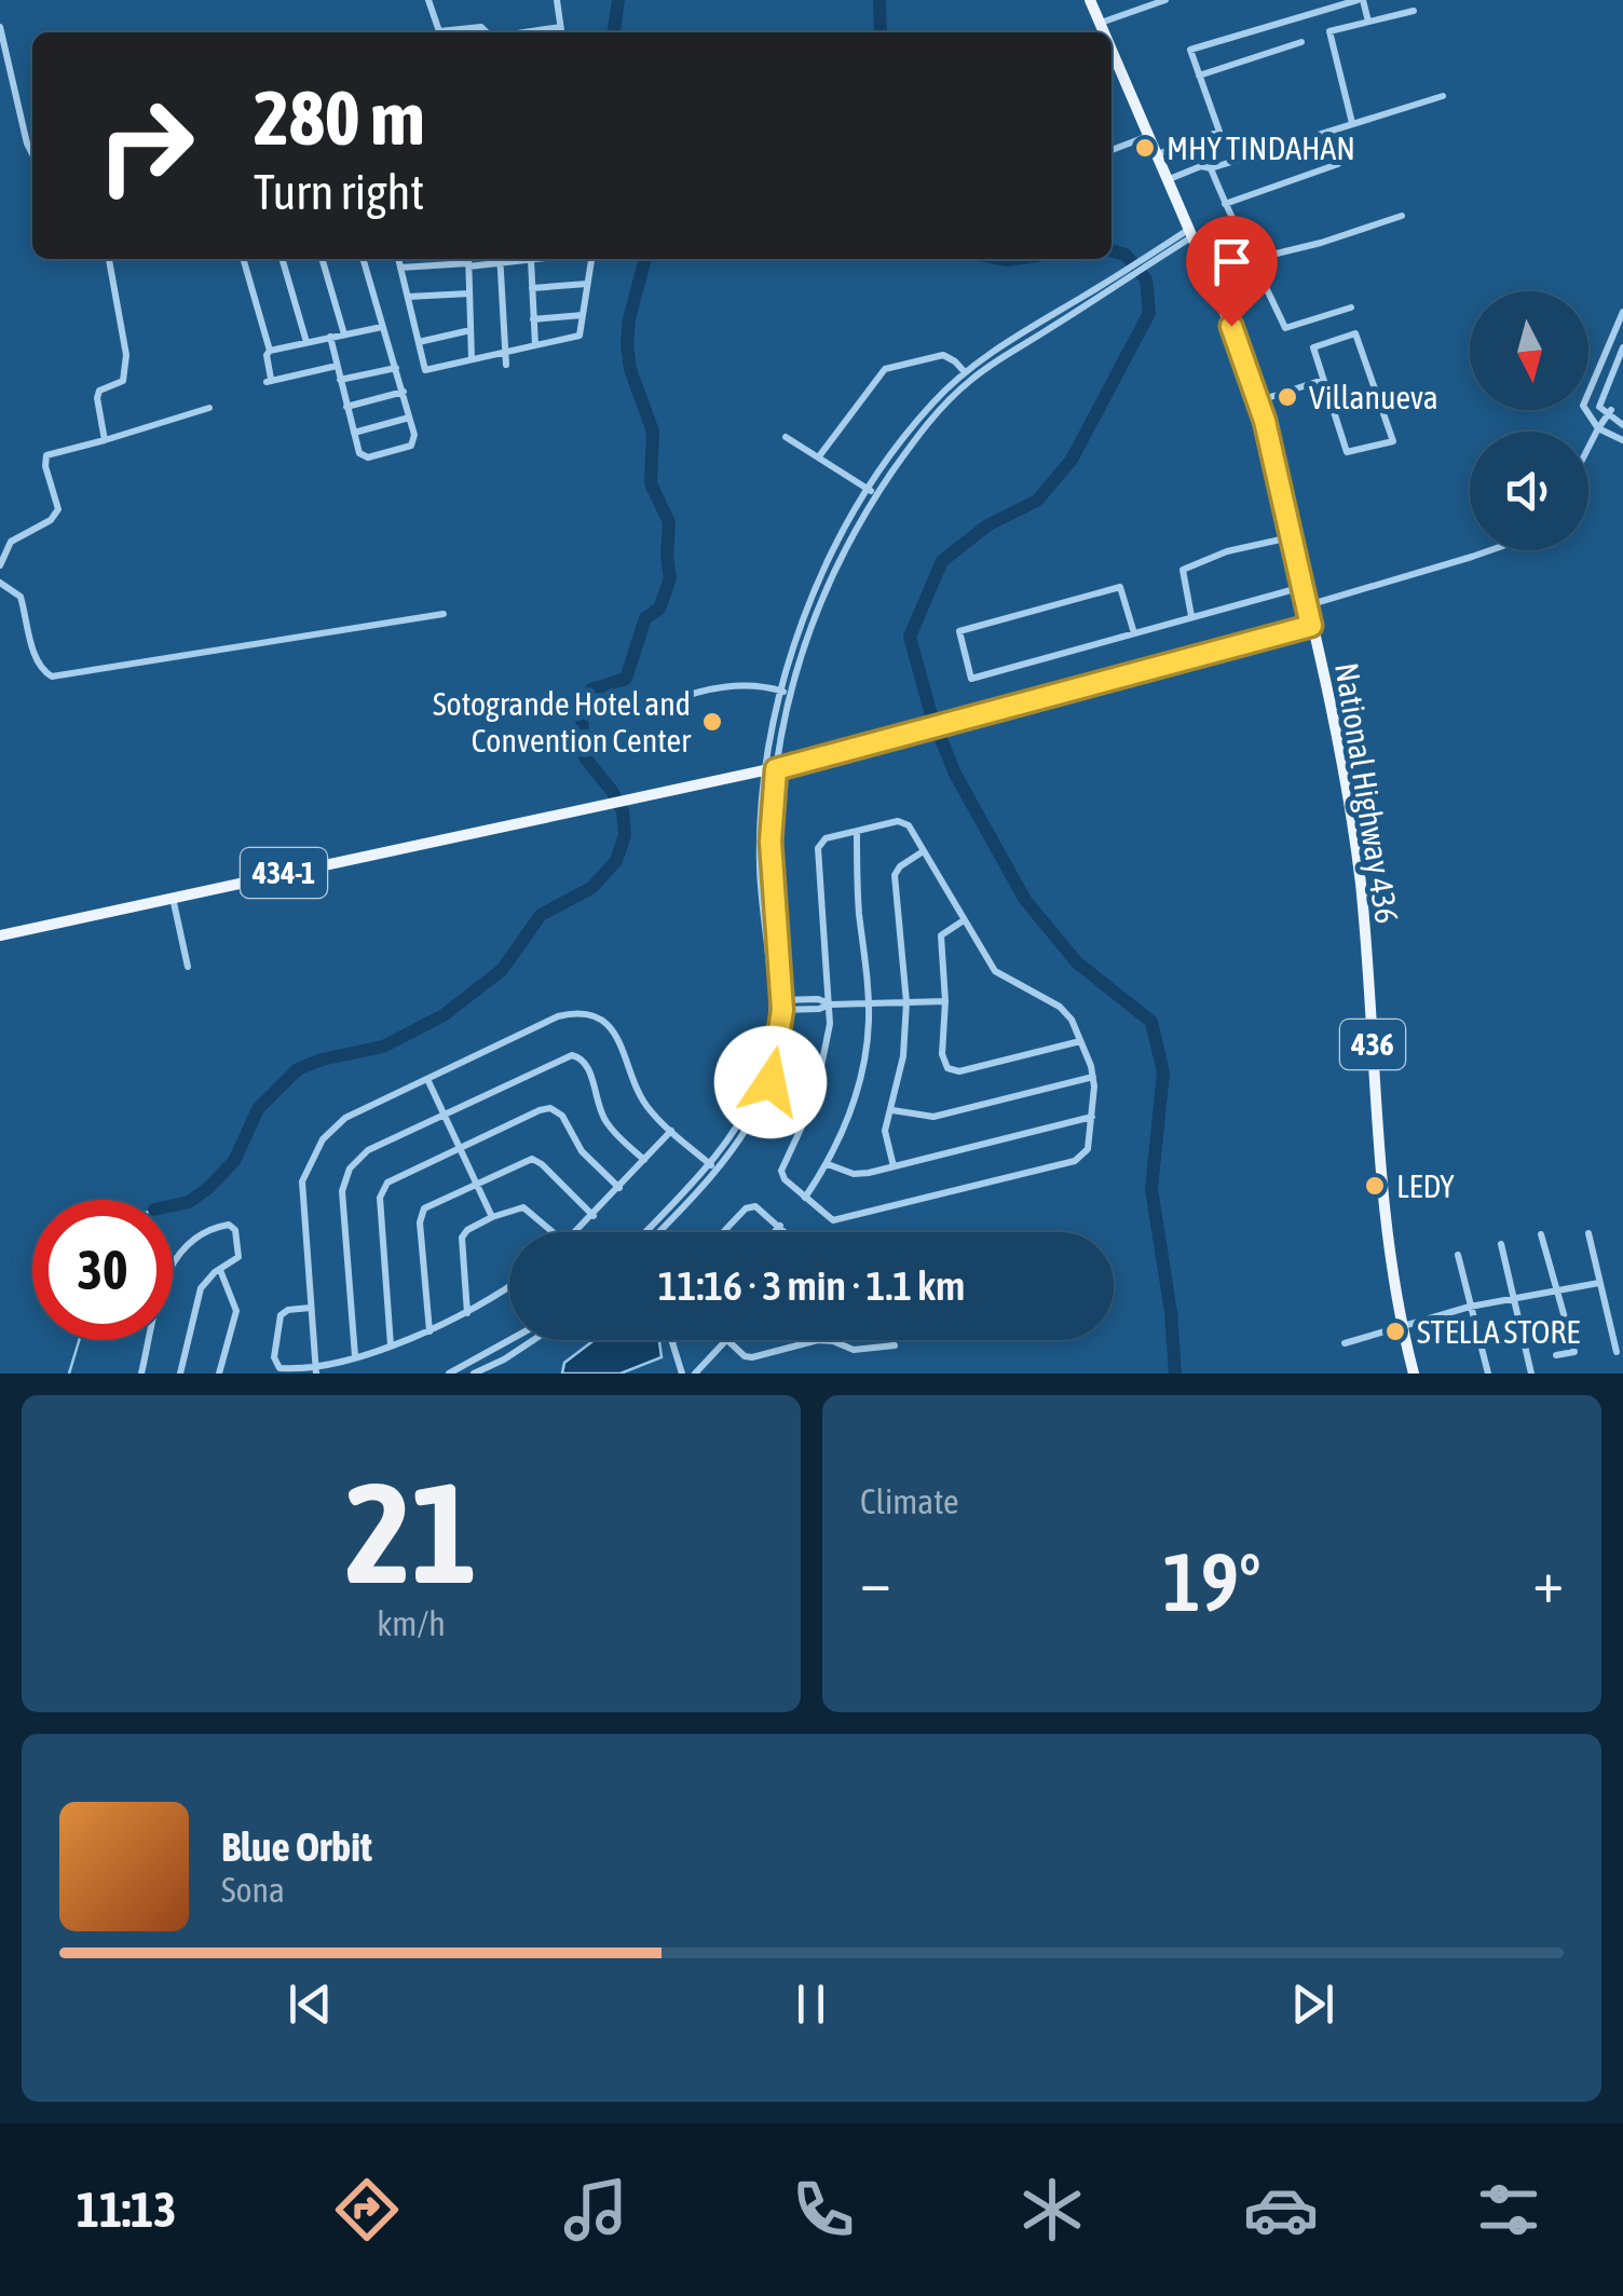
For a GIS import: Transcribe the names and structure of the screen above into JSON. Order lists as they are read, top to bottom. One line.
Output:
{"streets":{"main road":["National Highway 436","434-1","436"]},"crossings":[["National Highway 436","434-1"]],"places":["MHY TINDAHAN","Villanueva","Sotogrande Hotel and Convention Center","LEDY","STELLA STORE"],"north":"bottom","page":{"turn":["280 m","Turn right"],"limit":"30","trip":"11:16 · 3 min · 1.1 km","tile":[["21","km/h"],"Climate"],"heat":["−","19°","+"],"song":["Blue Orbit","Sona"],"tabs":"11:13"}}
